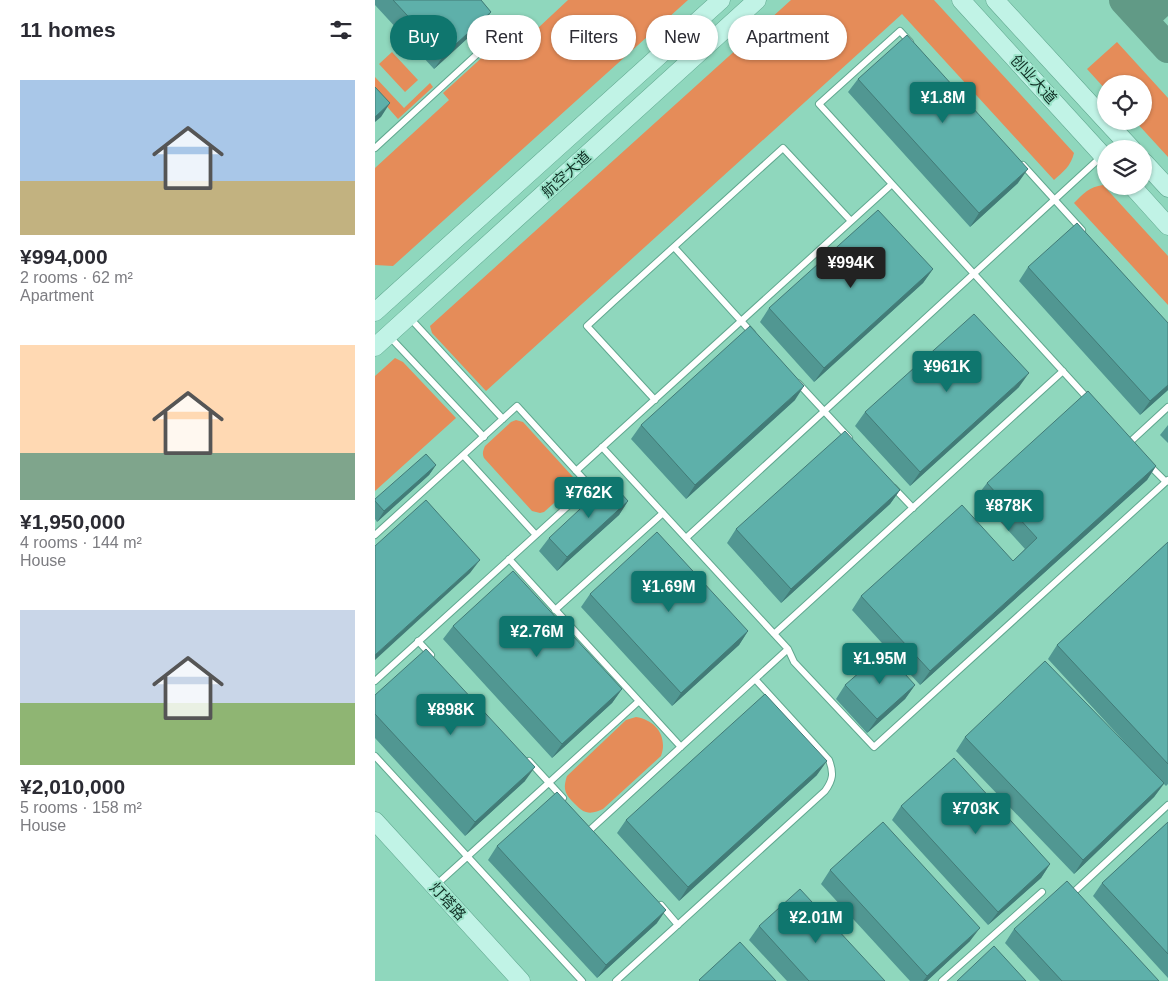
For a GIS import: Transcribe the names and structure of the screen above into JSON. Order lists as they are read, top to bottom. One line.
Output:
{"streets":{"main road":["创业大道","航空大道","灯塔路"]},"page":{"heading":"11 homes","chip":["Buy","Rent","Filters","New","Apartment"],"list":[{"name":"¥994,000","note":"2 rooms · 62 m² · Apartment"},{"name":"¥1,950,000","note":"4 rooms · 144 m² · House"},{"name":"¥2,010,000","note":"5 rooms · 158 m² · House"}],"price":["¥1.8M","¥994K","¥961K","¥762K","¥878K","¥1.69M","¥2.76M","¥1.95M","¥898K","¥703K","¥2.01M"]}}
